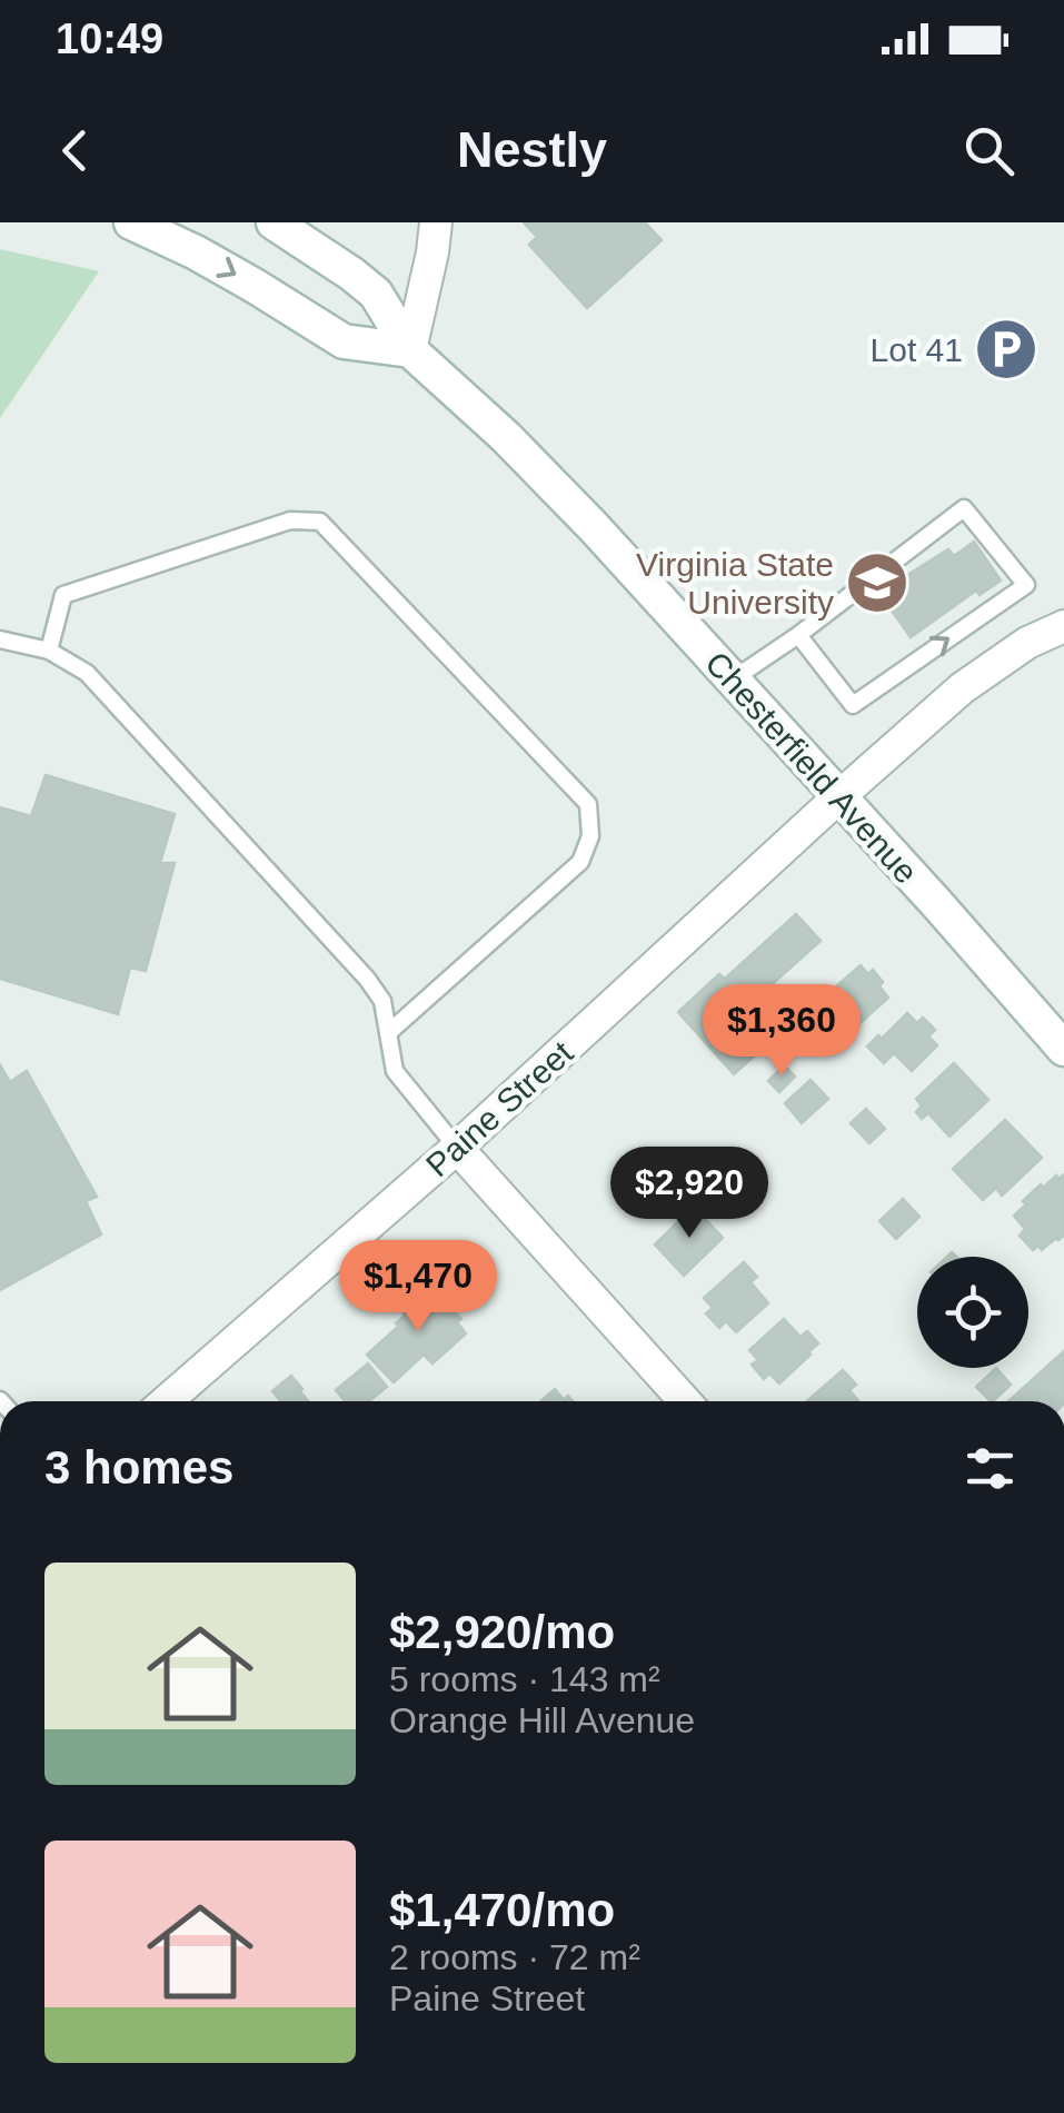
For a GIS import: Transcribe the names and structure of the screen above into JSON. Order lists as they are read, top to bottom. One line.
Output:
{"streets":{"main road":["Chesterfield Avenue"],"street":["Paine Street"]},"crossings":[["Chesterfield Avenue","Paine Street"]],"places":{"parking":["Lot 41"],"school or university":["Virginia State University"]},"page":{"status":"10:49","header":"Nestly","price":["$1,360","$2,920","$1,470"],"heading":"3 homes","list":[{"name":"$2,920/mo","note":"5 rooms · 143 m² · Orange Hill Avenue"},{"name":"$1,470/mo","note":"2 rooms · 72 m² · Paine Street"}]}}
